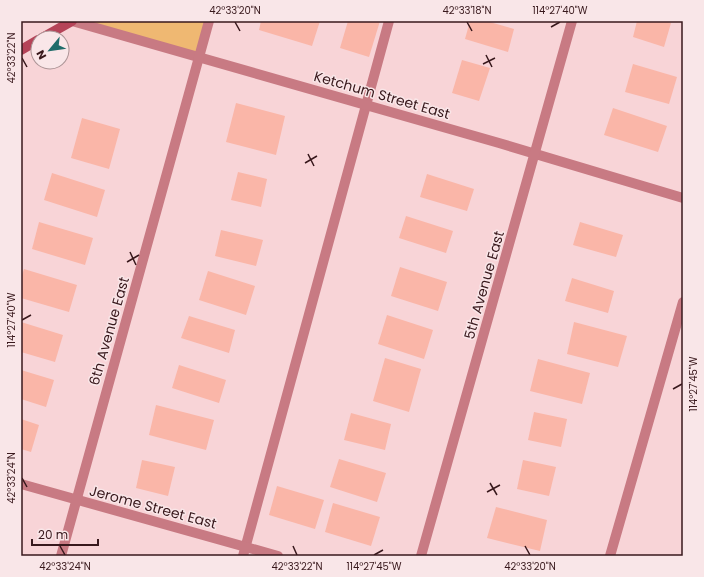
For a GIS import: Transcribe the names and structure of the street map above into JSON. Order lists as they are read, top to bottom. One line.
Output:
{"streets":{"street":["Ketchum Street East","5th Avenue East","6th Avenue East","Jerome Street East"]},"crossings":[["Ketchum Street East","5th Avenue East"],["Ketchum Street East","6th Avenue East"],["6th Avenue East","Jerome Street East"]],"scale_bar":"20 m","north":"bottom left","coordinates":["42°33'20\"N","42°33'18\"N","114°27'40\"W","42°33'22\"N","114°27'45\"W","42°33'24\"N"]}
